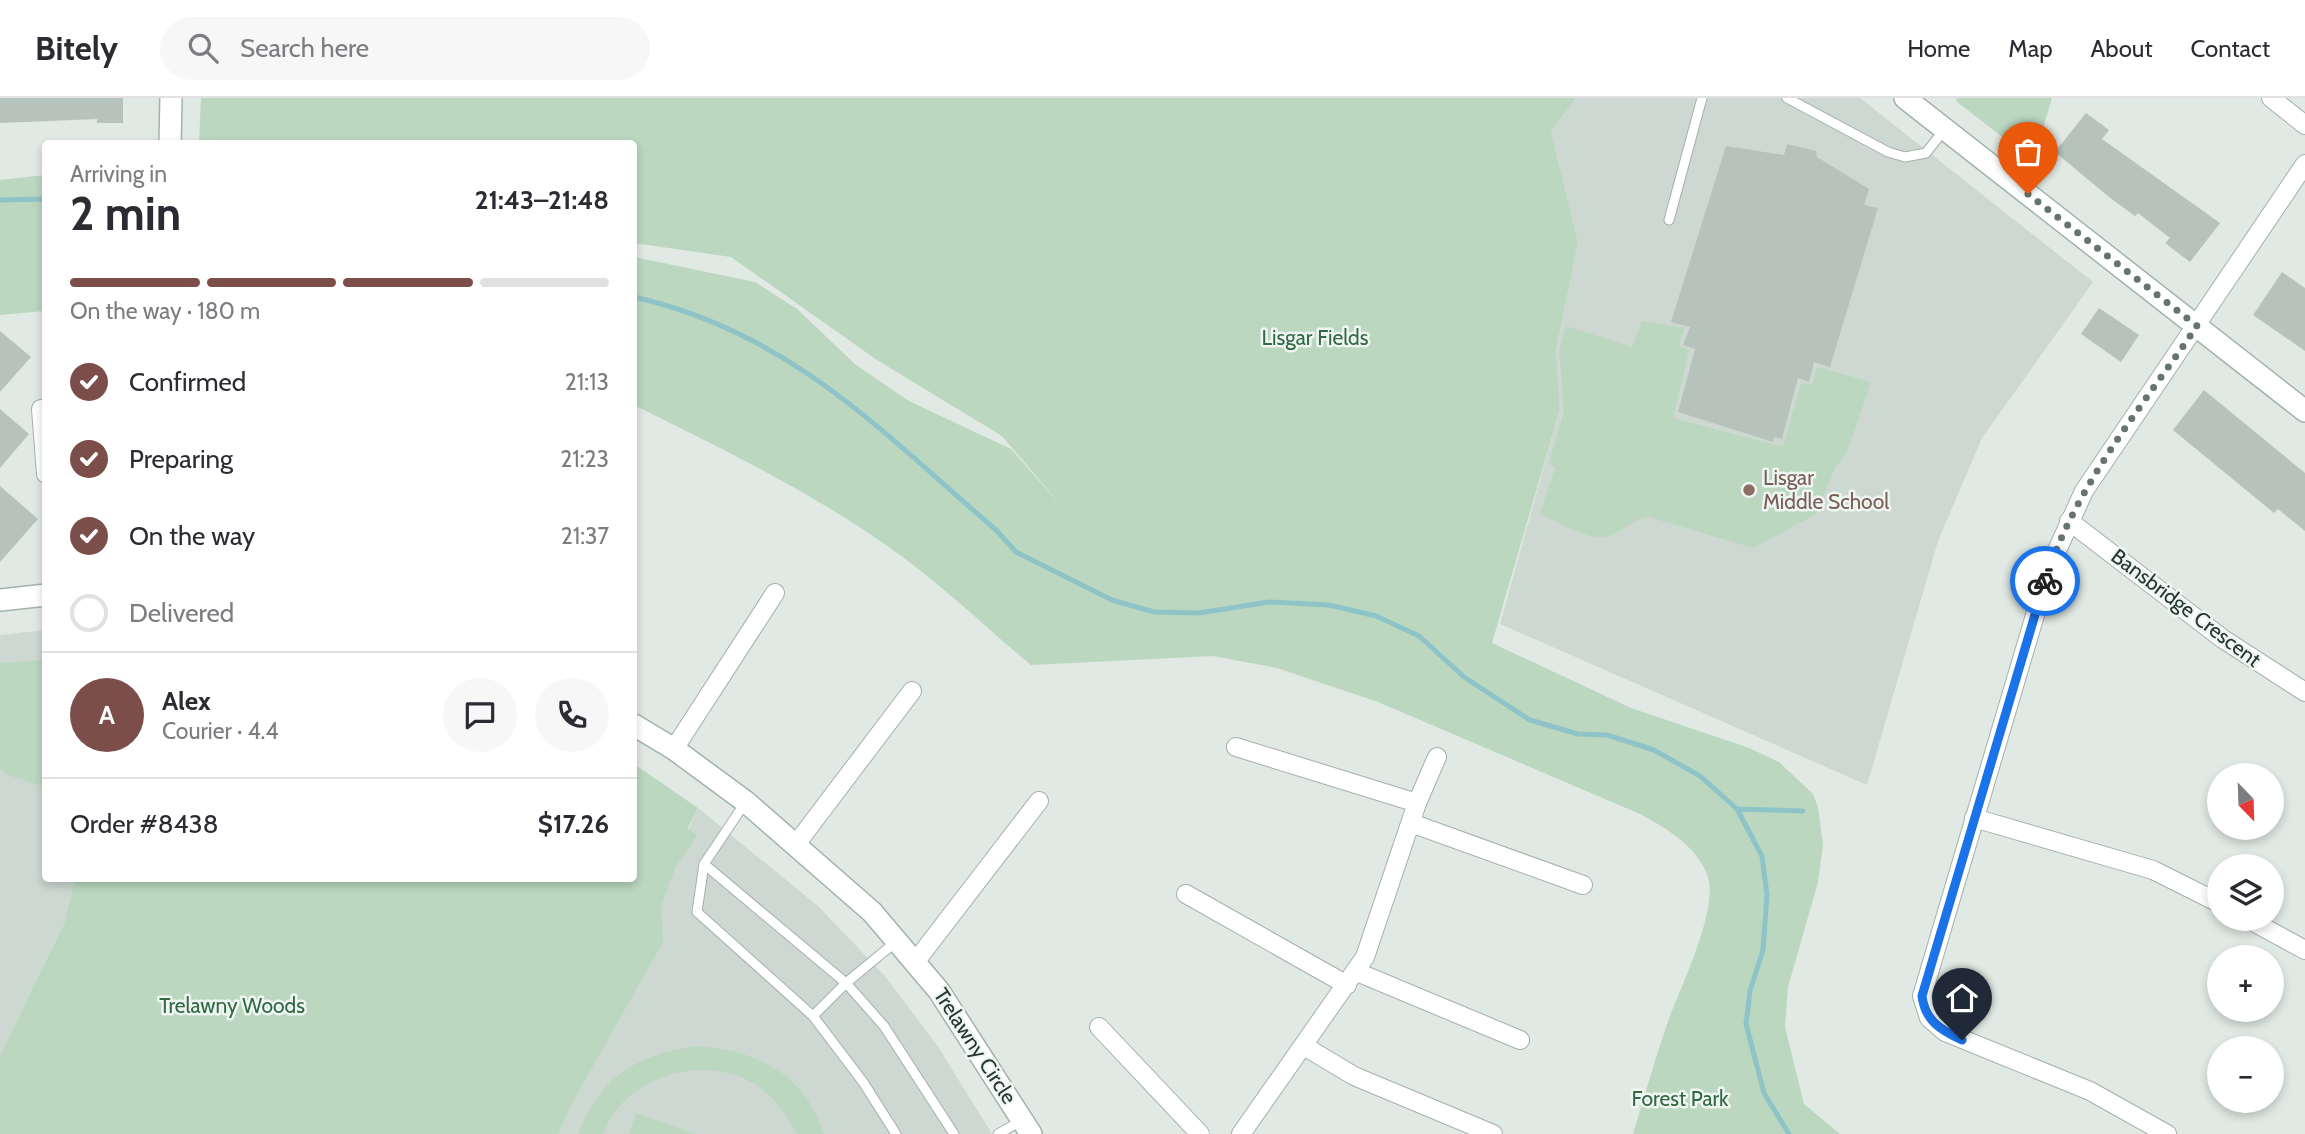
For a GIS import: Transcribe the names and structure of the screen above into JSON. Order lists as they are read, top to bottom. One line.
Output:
{"streets":{"street":["Bansbridge Crescent","Trelawny Circle"]},"parks":["Lisgar Fields","Trelawny Woods","Forest Park"],"places":["Lisgar Middle School"],"north":"bottom right","page":{"header":"Bitely","search":"Search here","nav":["Home","Map","About","Contact"],"heading":["2 min","Arriving in","21:43–21:48"],"panel":["Alex","Courier · 4.4","Order #8438","$17.26"],"bar":"On the way · 180 m","list":[["Confirmed","21:13"],["Preparing","21:23"],["On the way","21:37"],"Delivered"],"round":"A","map_buttons":["+","−"]}}
